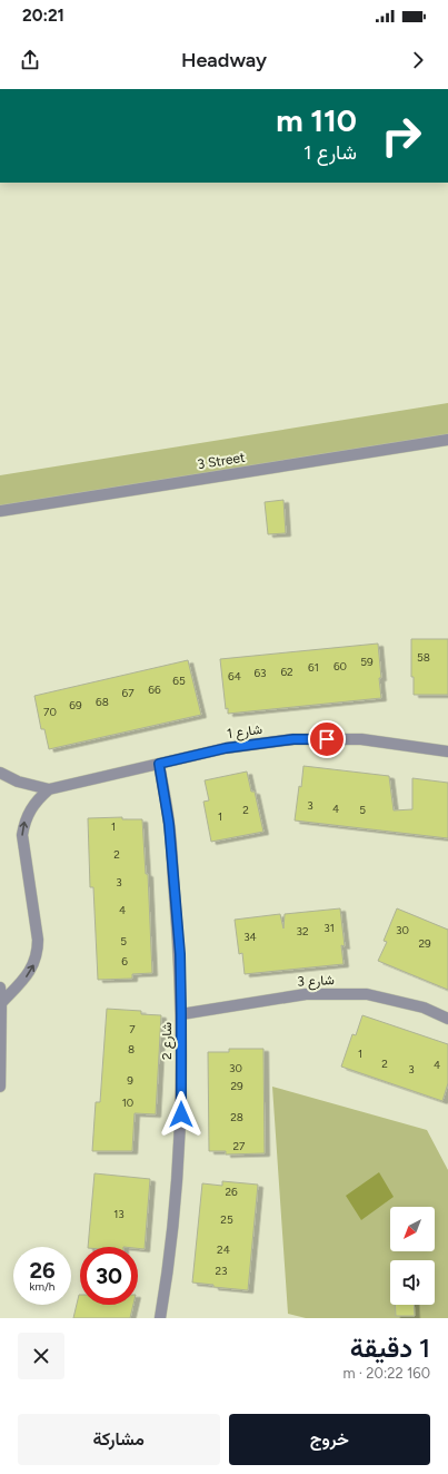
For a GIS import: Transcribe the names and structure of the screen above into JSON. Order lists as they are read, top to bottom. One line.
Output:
{"streets":{"street":["3 Street","شارع 1","شارع 3","شارع 2"]},"crossings":[["شارع 1","شارع 2"],["شارع 3","شارع 2"]],"house_numbers":["58","59","60","61","62","63","64","65","66","67","68","69","70","3","4","2","5","1","1","2","3","4","31","30","32","34","5","29","6","7","8","1","2","4","30","3","9","29","10","28","27","26","13","25","24","23"],"north":"bottom left","page":{"status":"20:21","header":"Headway","turn":["110 m","شارع 1"],"speed":"26 km/h","limit":"30","heading":["1 دقيقة","160 m · 20:22"],"buttons":["خروج","مشاركة"]}}
